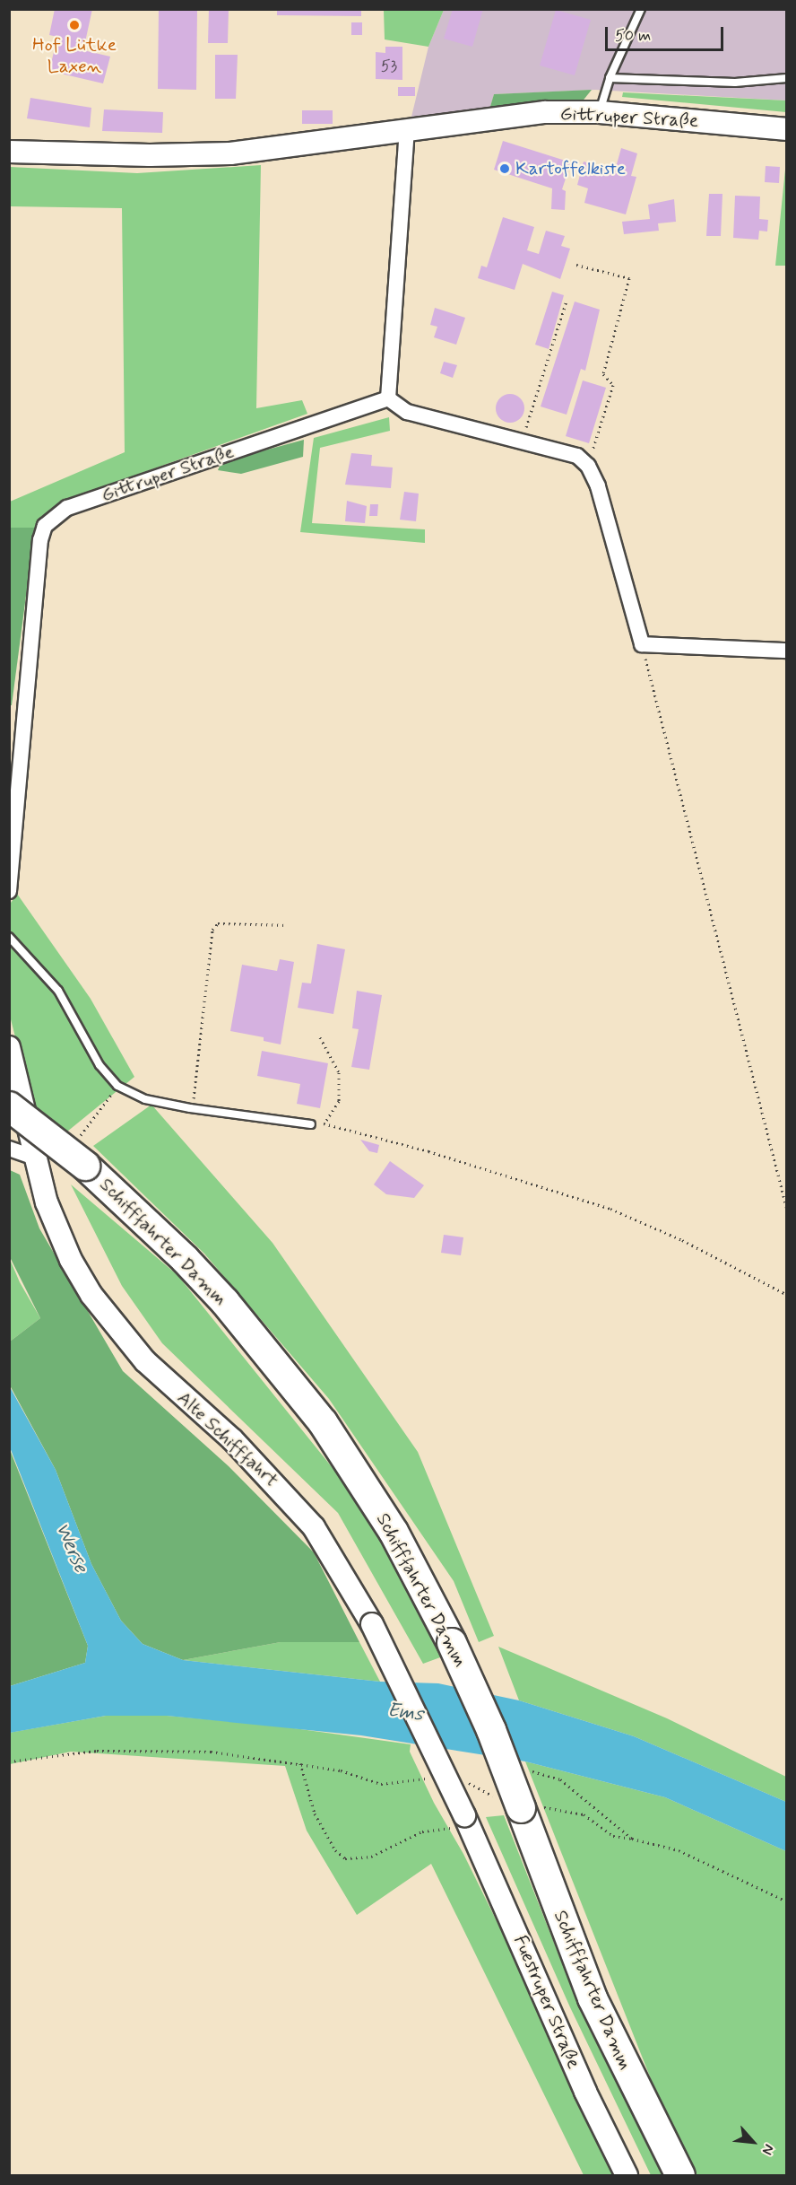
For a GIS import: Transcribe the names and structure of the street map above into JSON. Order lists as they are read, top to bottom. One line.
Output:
{"streets":{"highway":["Schifffahrter Damm"],"street":["Gittruper Straße","Alte Schifffahrt","Fuestruper Straße"]},"crossings":[["Alte Schifffahrt","Fuestruper Straße"]],"water":["Werse","Ems"],"places":["Hof Lütke Laxen","Kartoffelkiste"],"house_numbers":["53"],"scale_bar":"50 m","north":"bottom right"}
